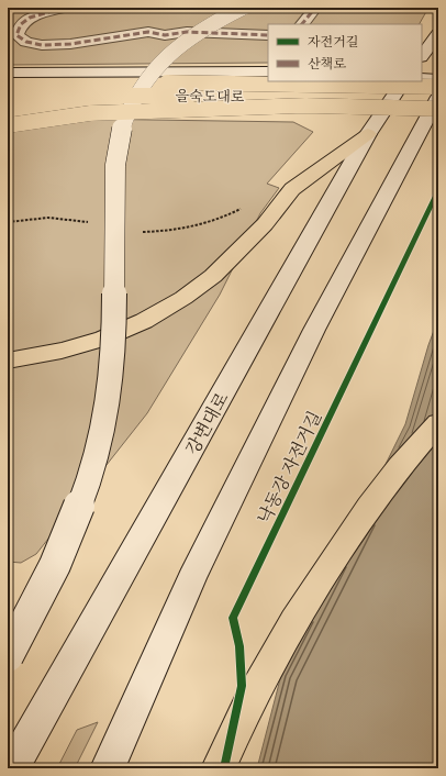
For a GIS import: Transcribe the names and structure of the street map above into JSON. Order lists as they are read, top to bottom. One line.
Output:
{"streets":{"highway":["을숙도대로"],"main road":["강변대로"],"cycle path":["낙동강 자전거길"]},"legend":["자전거길","산책로"]}
